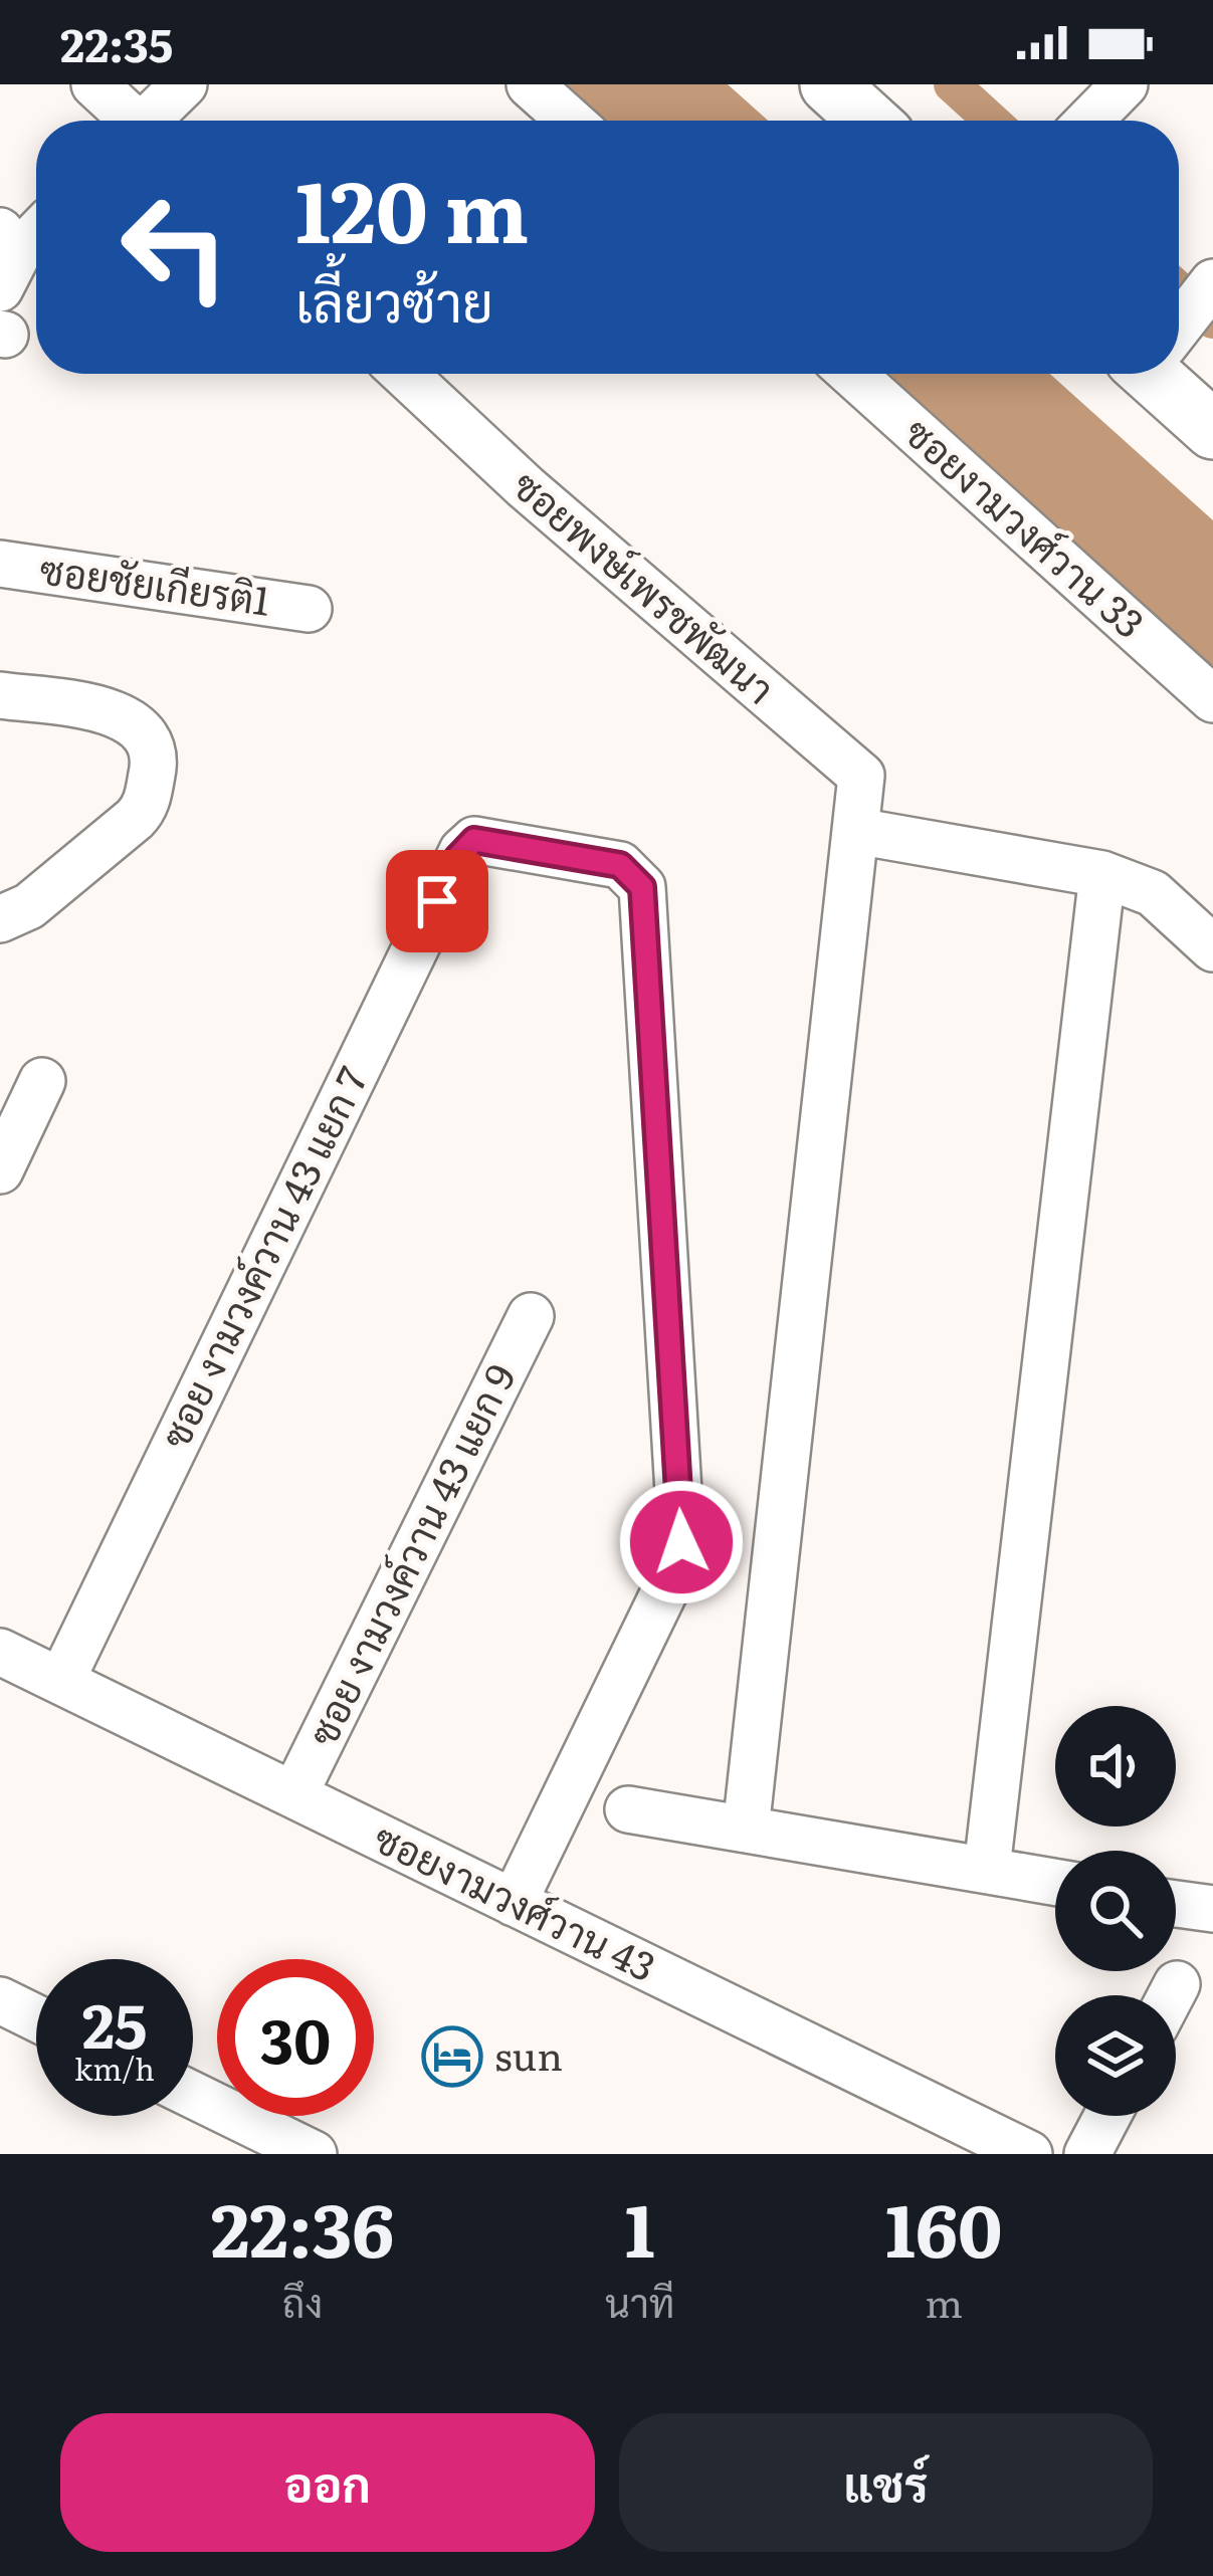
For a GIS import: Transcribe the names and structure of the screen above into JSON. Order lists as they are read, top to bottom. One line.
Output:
{"streets":{"street":["ซอยงามวงศ์วาน 33","ซอยชัยเกียรติ1","ซอยพงษ์เพรชพัฒนา","ซอย งามวงค์วาน 43 แยก 7","ซอย งามวงค์วาน 43 แยก 9","ซอยงามวงศ์วาน 43"]},"crossings":[["ซอย งามวงค์วาน 43 แยก 7","ซอยงามวงศ์วาน 43"],["ซอย งามวงค์วาน 43 แยก 9","ซอยงามวงศ์วาน 43"]],"places":{"hotel":["sun"]},"page":{"status":"22:35","turn":["120 m","เลี้ยวซ้าย"],"speed":"25 km/h","limit":"30","eta":["22:36","ถึง","1","นาที","160","m"],"buttons":["ออก","แชร์"]}}
